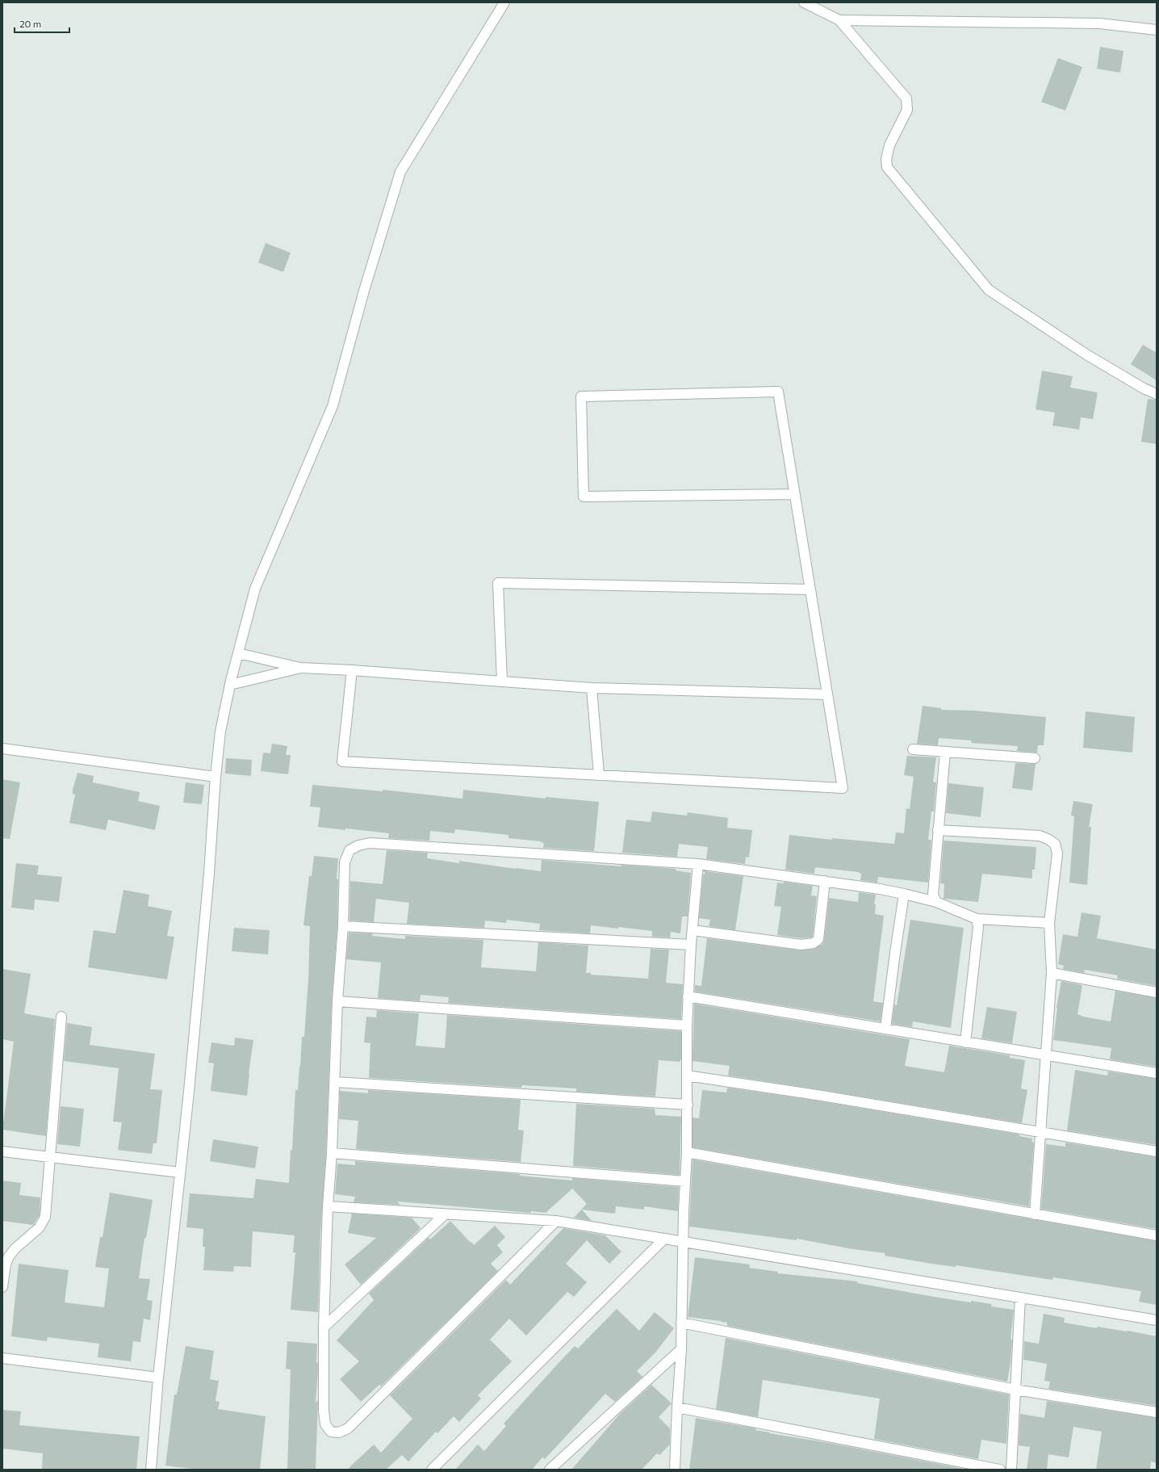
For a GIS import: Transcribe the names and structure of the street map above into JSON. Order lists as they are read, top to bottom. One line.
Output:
{"scale_bar":"20 m"}
